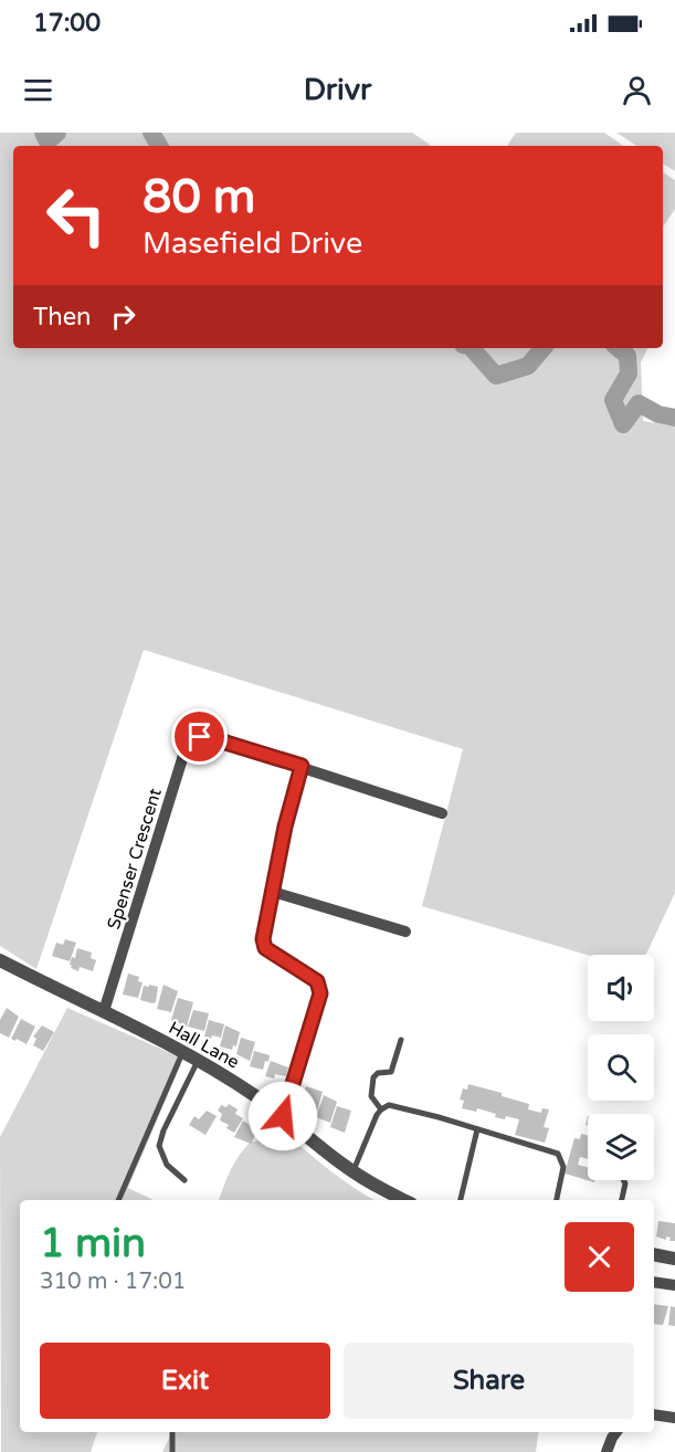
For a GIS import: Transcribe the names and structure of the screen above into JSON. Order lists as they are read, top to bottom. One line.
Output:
{"streets":{"street":["Spenser Crescent","Hall Lane"]},"crossings":[["Spenser Crescent","Hall Lane"]],"page":{"status":"17:00","header":"Drivr","turn":["80 m","Masefield Drive"],"then":"Then","heading":["1 min","310 m · 17:01"],"buttons":["Exit","Share"]}}
